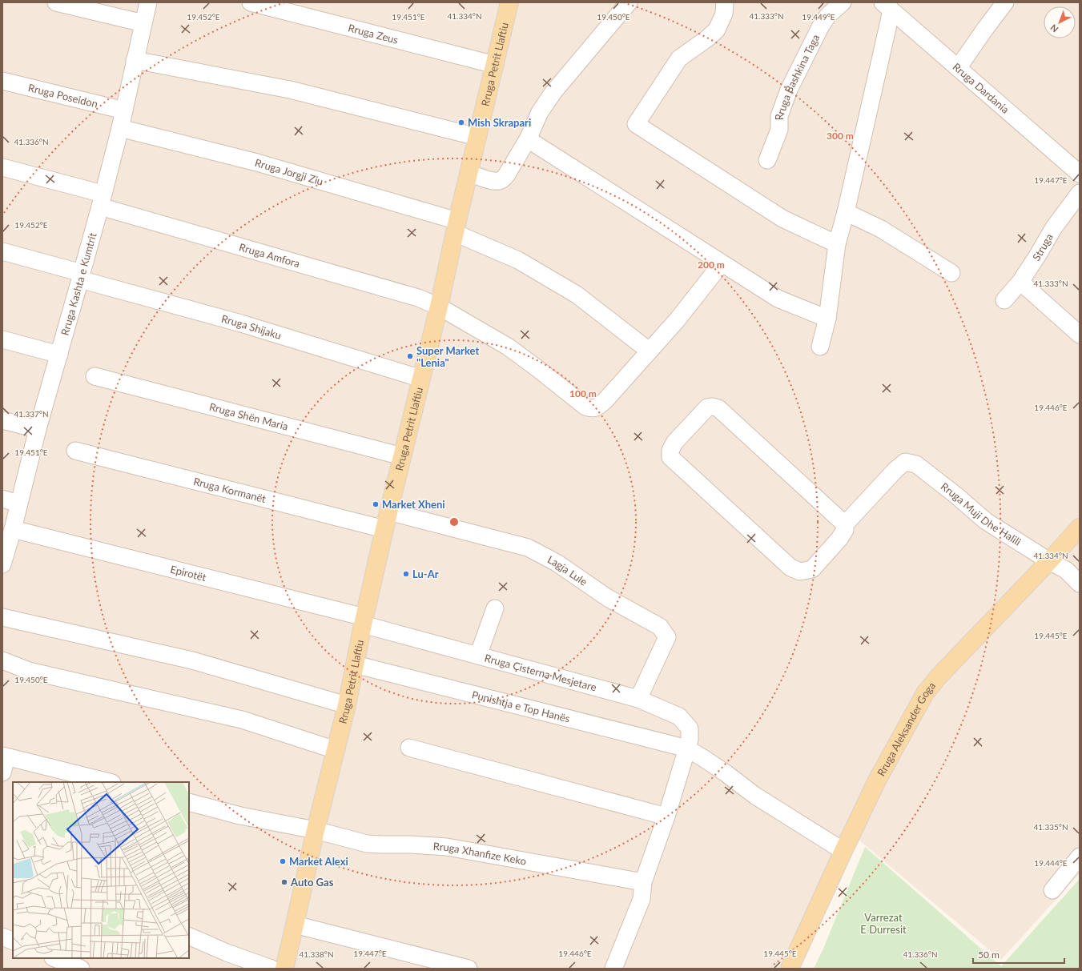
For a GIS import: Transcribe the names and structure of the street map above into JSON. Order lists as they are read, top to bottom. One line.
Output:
{"streets":{"main road":["Rruga Petrit Llaftiu","Rruga Aleksander Goga"],"street":["Rruga Zeus","Rruga Bashkina Taga","Rruga Dardania","Rruga Poseidon","Rruga Jorgji Ziu","Struga","Rruga Amfora","Rruga Kashta e Kumtrit","Rruga Shijaku","Rruga Shën Maria","Rruga Kormanët","Rruga Muji Dhe Halili","Lagja Lule","Epirotët","Rruga Çisterna Mesjetare","Punishtja e Top Hanës","Rruga Xhanfize Keko"]},"crossings":[["Rruga Zeus","Rruga Petrit Llaftiu"],["Rruga Petrit Llaftiu","Rruga Jorgji Ziu"],["Rruga Petrit Llaftiu","Rruga Amfora"],["Rruga Petrit Llaftiu","Rruga Shijaku"],["Rruga Petrit Llaftiu","Rruga Shën Maria"],["Rruga Petrit Llaftiu","Rruga Kormanët"],["Rruga Petrit Llaftiu","Lagja Lule"],["Rruga Petrit Llaftiu","Epirotët"],["Rruga Petrit Llaftiu","Rruga Çisterna Mesjetare"],["Rruga Petrit Llaftiu","Punishtja e Top Hanës"],["Rruga Petrit Llaftiu","Rruga Xhanfize Keko"],["Rruga Poseidon","Rruga Kashta e Kumtrit"],["Rruga Jorgji Ziu","Rruga Amfora"],["Rruga Jorgji Ziu","Rruga Kashta e Kumtrit"],["Rruga Amfora","Rruga Kashta e Kumtrit"],["Rruga Kashta e Kumtrit","Rruga Shijaku"],["Rruga Kashta e Kumtrit","Epirotët"],["Rruga Muji Dhe Halili","Rruga Aleksander Goga"],["Lagja Lule","Rruga Çisterna Mesjetare"],["Epirotët","Rruga Çisterna Mesjetare"],["Rruga Çisterna Mesjetare","Punishtja e Top Hanës"],["Rruga Çisterna Mesjetare","Rruga Xhanfize Keko"],["Punishtja e Top Hanës","Rruga Aleksander Goga"]],"parks":["Varrezat E Durresit"],"places":["Mish Skrapari","Super Market \"Lenia\"","Market Xheni","Lu-Ar","Market Alexi","Auto Gas"],"scale_bar":"50 m","north":"bottom left","coordinates":["41.334°N","41.333°N","19.452°E","19.451°E","19.450°E","19.449°E","41.336°N","19.447°E","19.446°E","41.337°N","19.445°E","41.335°N","19.444°E","41.338°N"],"rings":["300 m","200 m","100 m"]}
